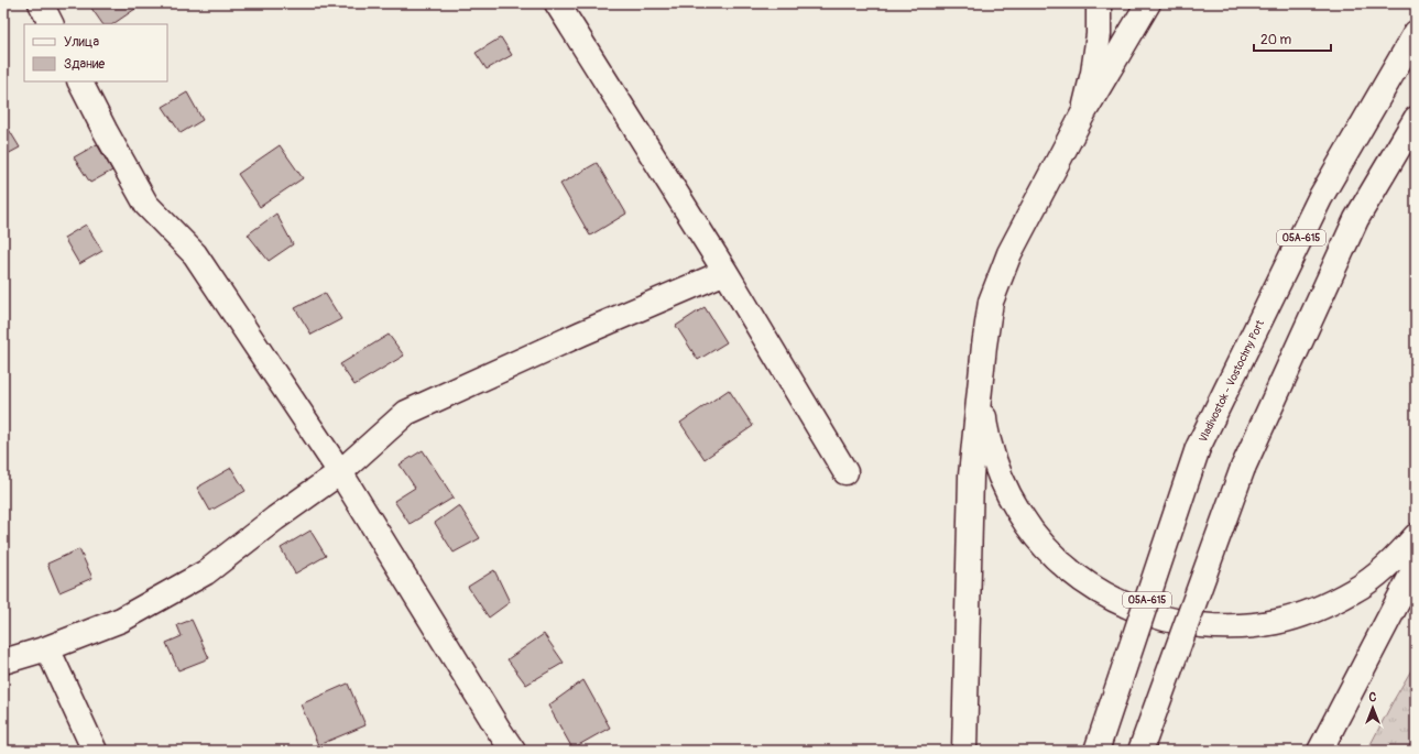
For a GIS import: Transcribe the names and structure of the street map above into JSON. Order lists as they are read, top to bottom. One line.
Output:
{"streets":{"main road":["05А-615","Vladivostok - Vostochny Port"]},"legend":["Улица","Здание"],"scale_bar":"20 m","north":"top"}
